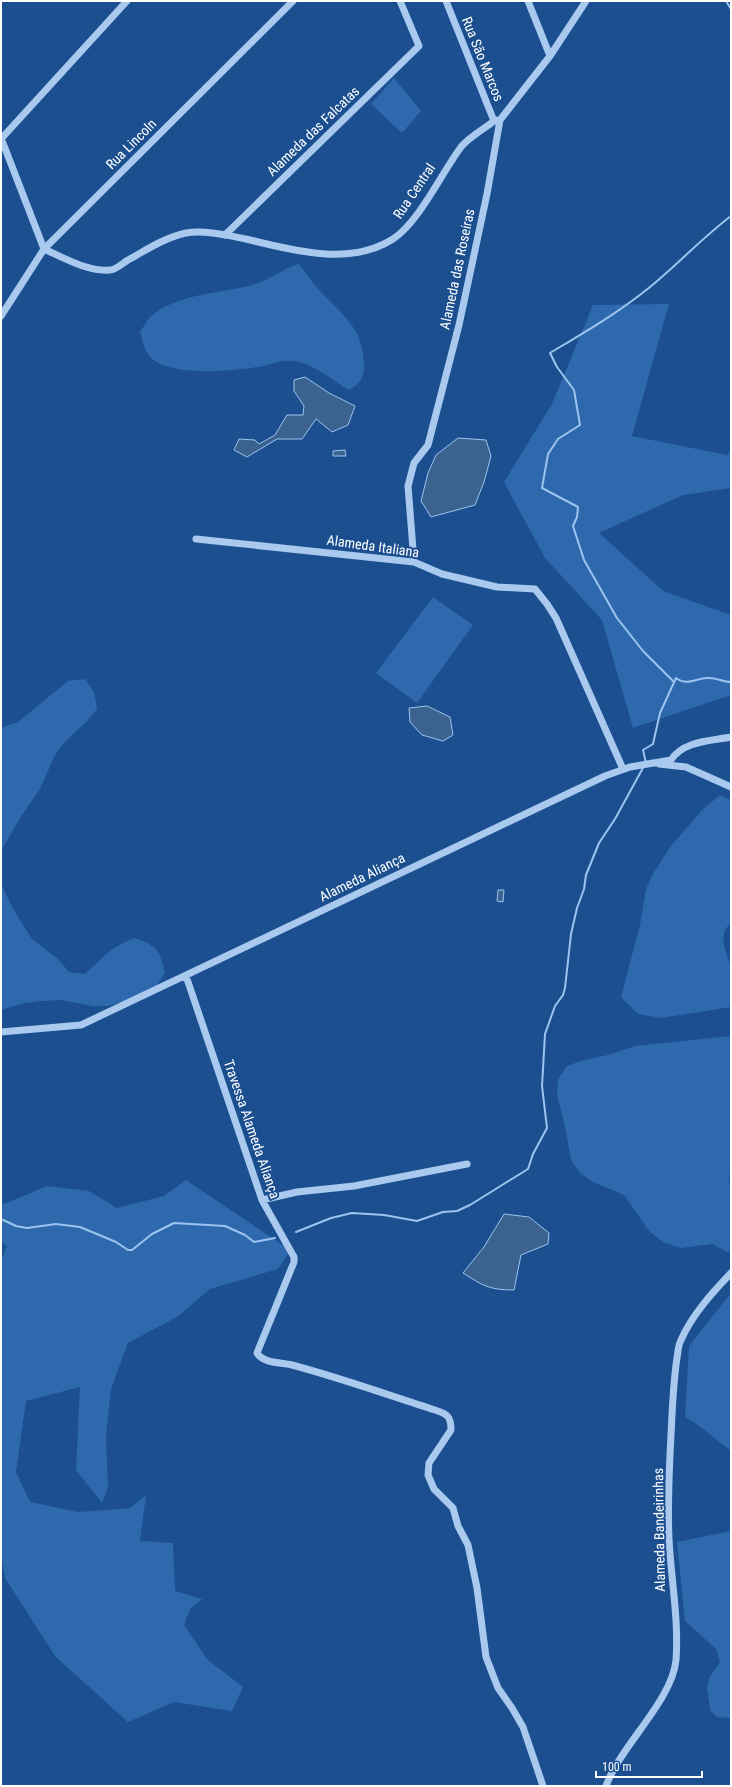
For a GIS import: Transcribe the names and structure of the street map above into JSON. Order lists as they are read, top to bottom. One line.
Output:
{"streets":{"street":["Rua São Marcos","Alameda das Falcatas","Rua Lincoln","Rua Central","Alameda das Roseiras","Alameda Italiana","Alameda Aliança","Travessa Alameda Aliança","Alameda Bandeirinhas"]},"crossings":[["Rua São Marcos","Rua Central"],["Rua São Marcos","Alameda das Roseiras"],["Alameda das Falcatas","Rua Central"],["Rua Lincoln","Rua Central"],["Rua Central","Alameda das Roseiras"],["Alameda das Roseiras","Alameda Italiana"],["Alameda Italiana","Alameda Aliança"],["Alameda Aliança","Travessa Alameda Aliança"]],"scale_bar":"100 m"}
